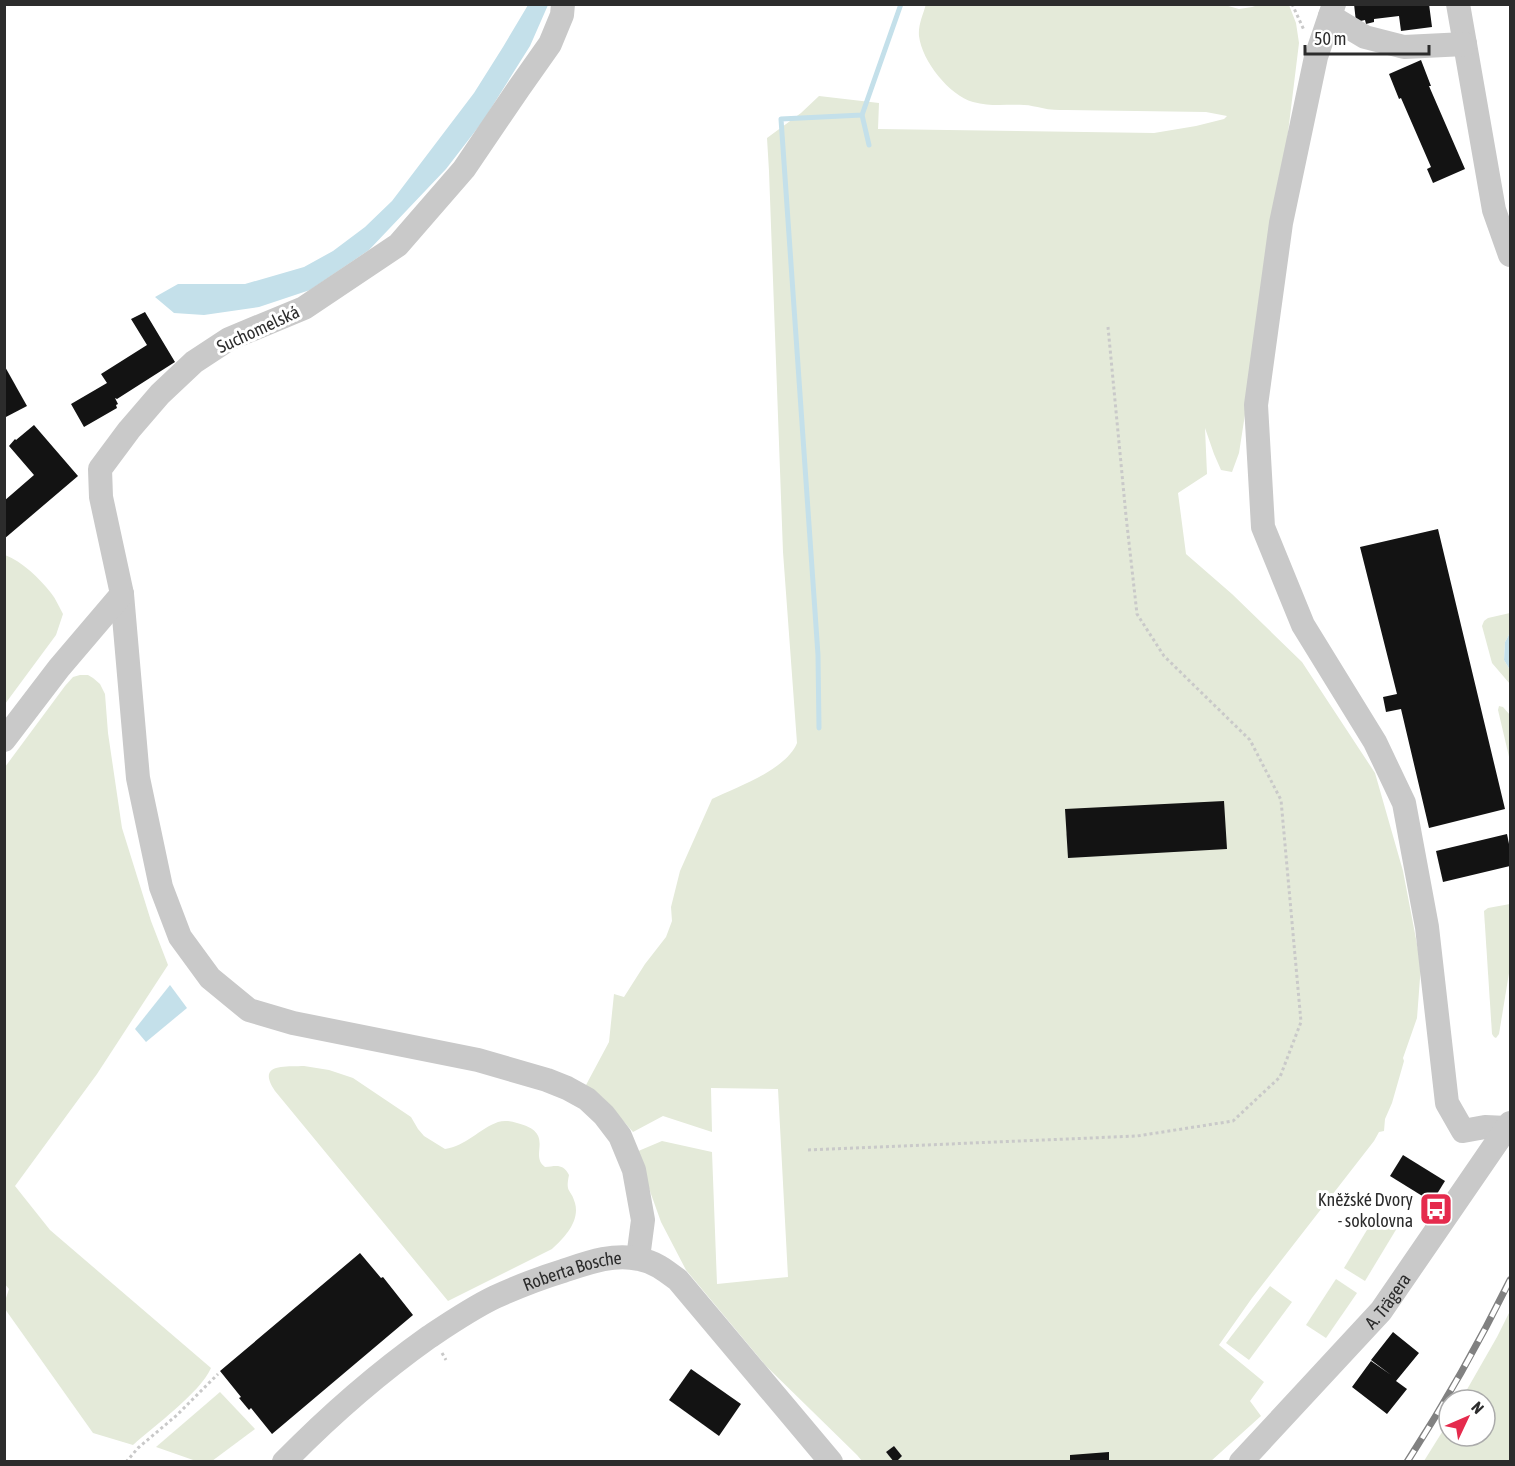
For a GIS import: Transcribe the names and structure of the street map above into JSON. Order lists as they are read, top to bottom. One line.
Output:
{"streets":{"street":["Suchomelská","Roberta Bosche","A. Trägera"]},"crossings":[["Suchomelská","Roberta Bosche"]],"places":{"bus stop":["Kněžské Dvory - sokolovna"]},"scale_bar":"50 m","north":"top right"}
